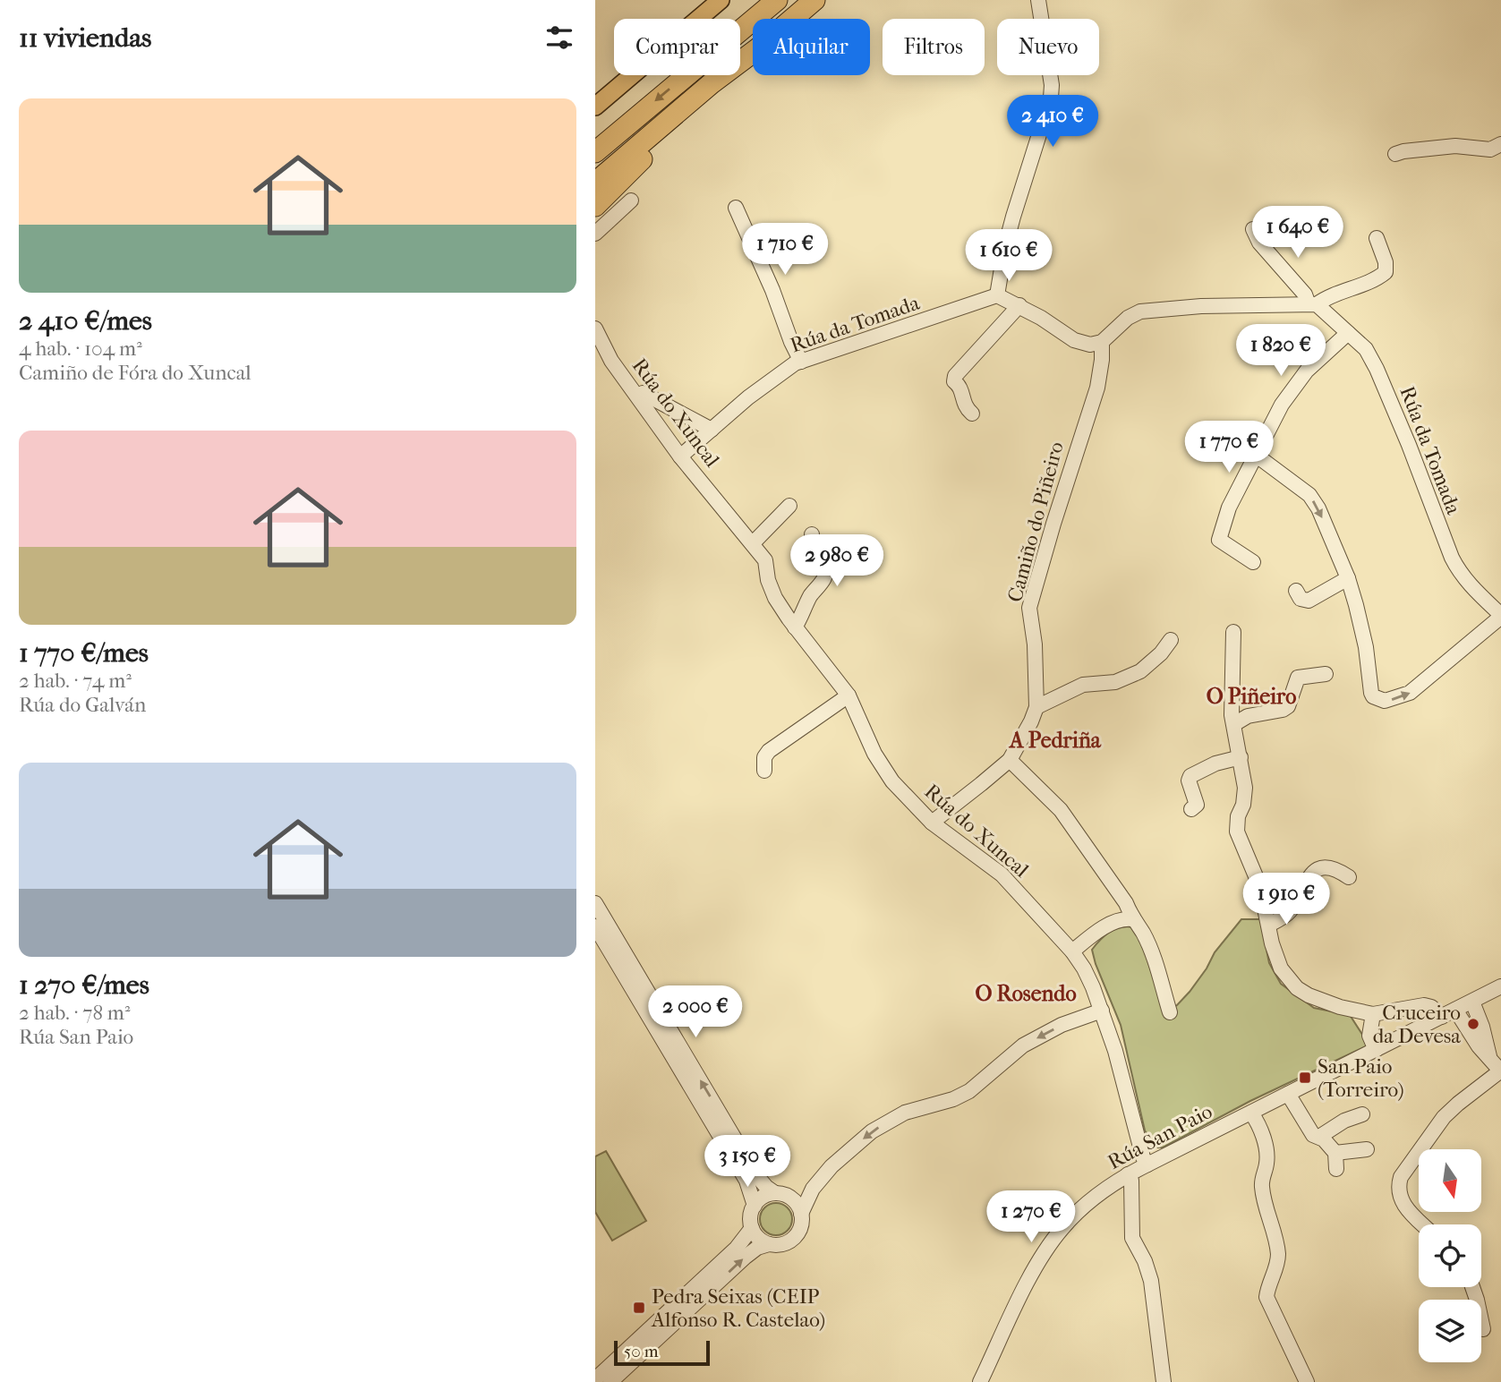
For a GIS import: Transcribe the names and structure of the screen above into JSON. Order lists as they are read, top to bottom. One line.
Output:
{"streets":{"street":["Rúa da Tomada","Rúa do Xuncal","Camiño do Piñeiro","Rúa San Paio"]},"crossings":[["Rúa da Tomada","Rúa do Xuncal"],["Rúa do Xuncal","Camiño do Piñeiro"],["Rúa do Xuncal","Rúa San Paio"]],"districts":["O Piñeiro","A Pedriña","O Rosendo"],"places":{"other":["Cruceiro da Devesa"],"transit":["San Paio (Torreiro)","Pedra Seixas (CEIP Alfonso R. Castelao)"]},"scale_bar":"50 m","north":"bottom","page":{"heading":"11 viviendas","chip":["Comprar","Alquilar","Filtros","Nuevo"],"list":[{"name":"2 410 €/mes","note":"4 hab. · 104 m² · Camiño de Fóra do Xuncal"},{"name":"1 770 €/mes","note":"2 hab. · 74 m² · Rúa do Galván"},{"name":"1 270 €/mes","note":"2 hab. · 78 m² · Rúa San Paio"}],"price":["2 410 €","1 640 €","1 710 €","1 610 €","1 820 €","1 770 €","2 980 €","1 910 €","2 000 €","3 150 €","1 270 €"],"scale":"50 m"}}
